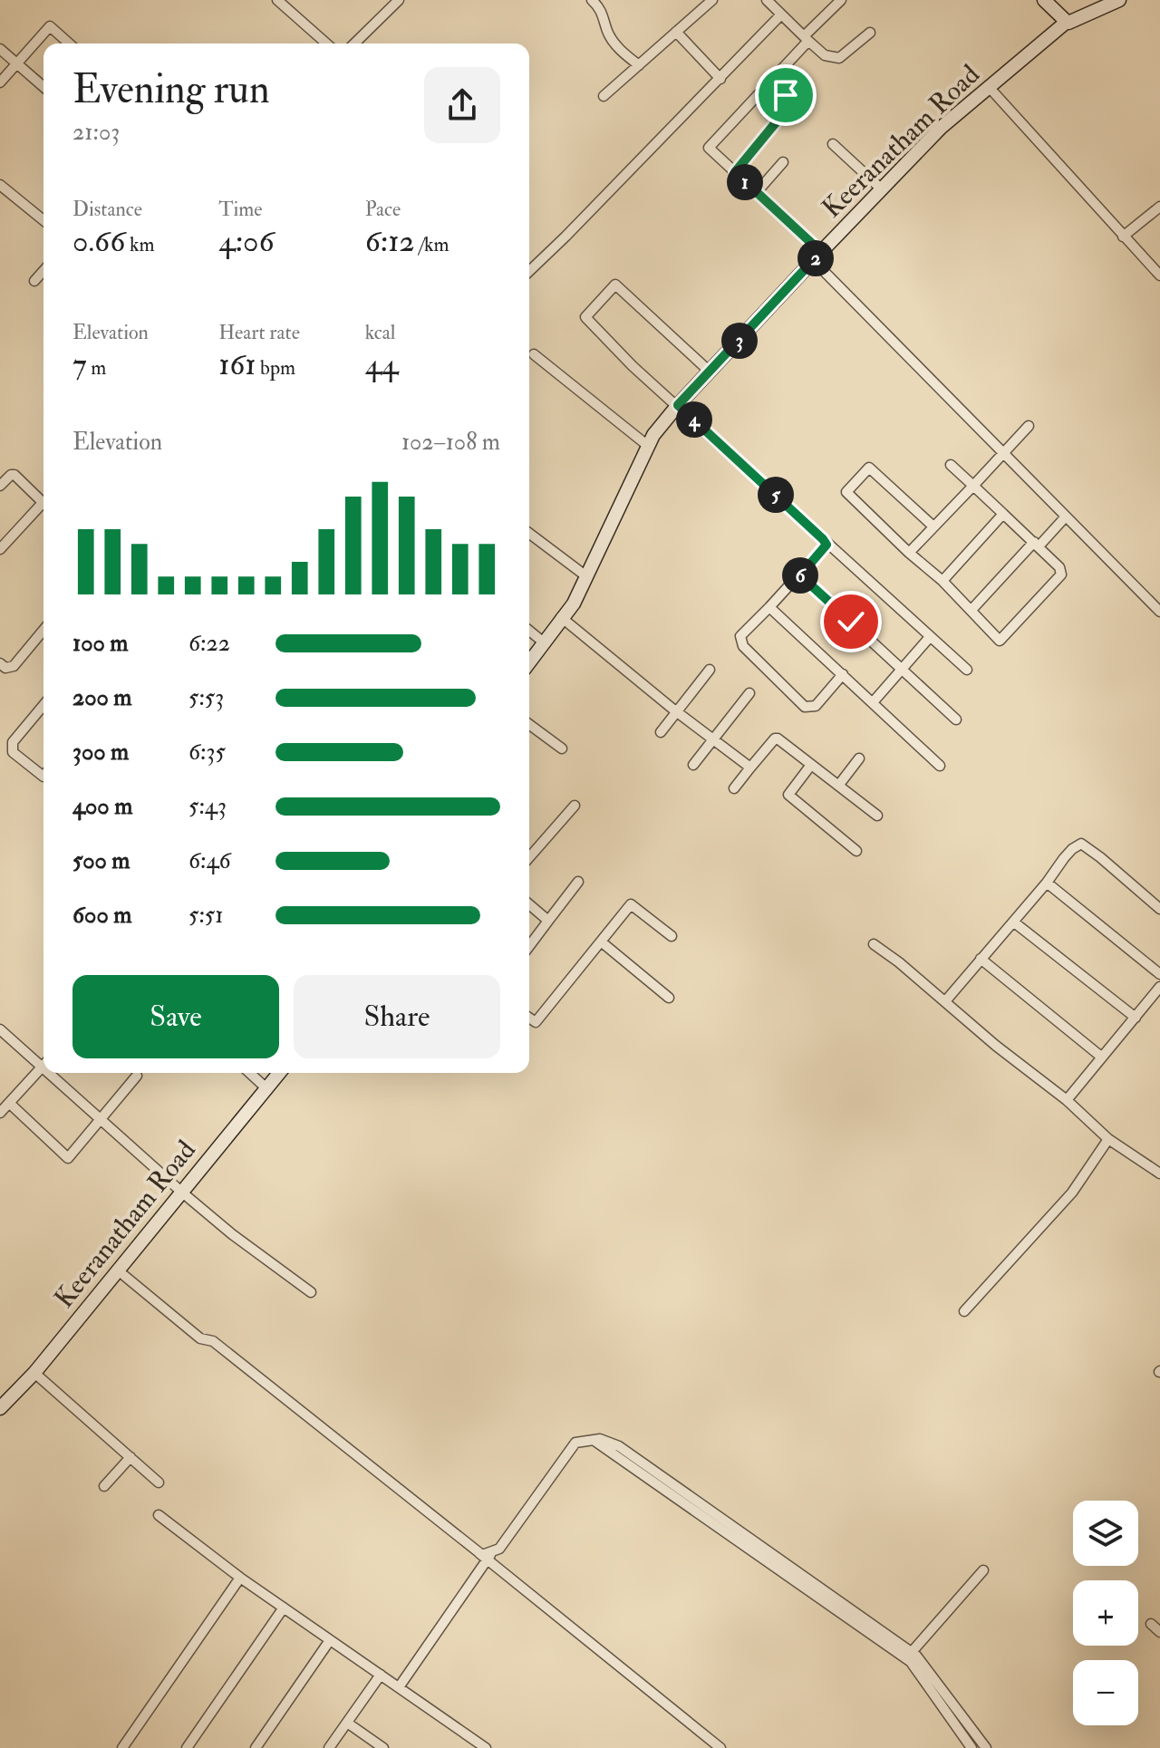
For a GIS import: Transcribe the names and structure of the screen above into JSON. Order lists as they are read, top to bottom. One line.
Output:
{"streets":{"street":["Keeranatham Road"]},"page":{"heading":["Evening run","21:03"],"pins":["1","2","3","4","5","6"],"stats":[["Distance","0.66 km"],["Time","4:06"],["Pace","6:12 /km"],["Elevation","7 m"],["Heart rate","161 bpm"],["kcal","44"]],"chart":["Elevation","102–108 m"],"list":[{"name":"100 m","note":"6:22"},{"name":"200 m","note":"5:53"},{"name":"300 m","note":"6:35"},{"name":"400 m","note":"5:43"},{"name":"500 m","note":"6:46"},{"name":"600 m","note":"5:51"}],"buttons":["Save","Share"],"map_buttons":["+","−"]}}
